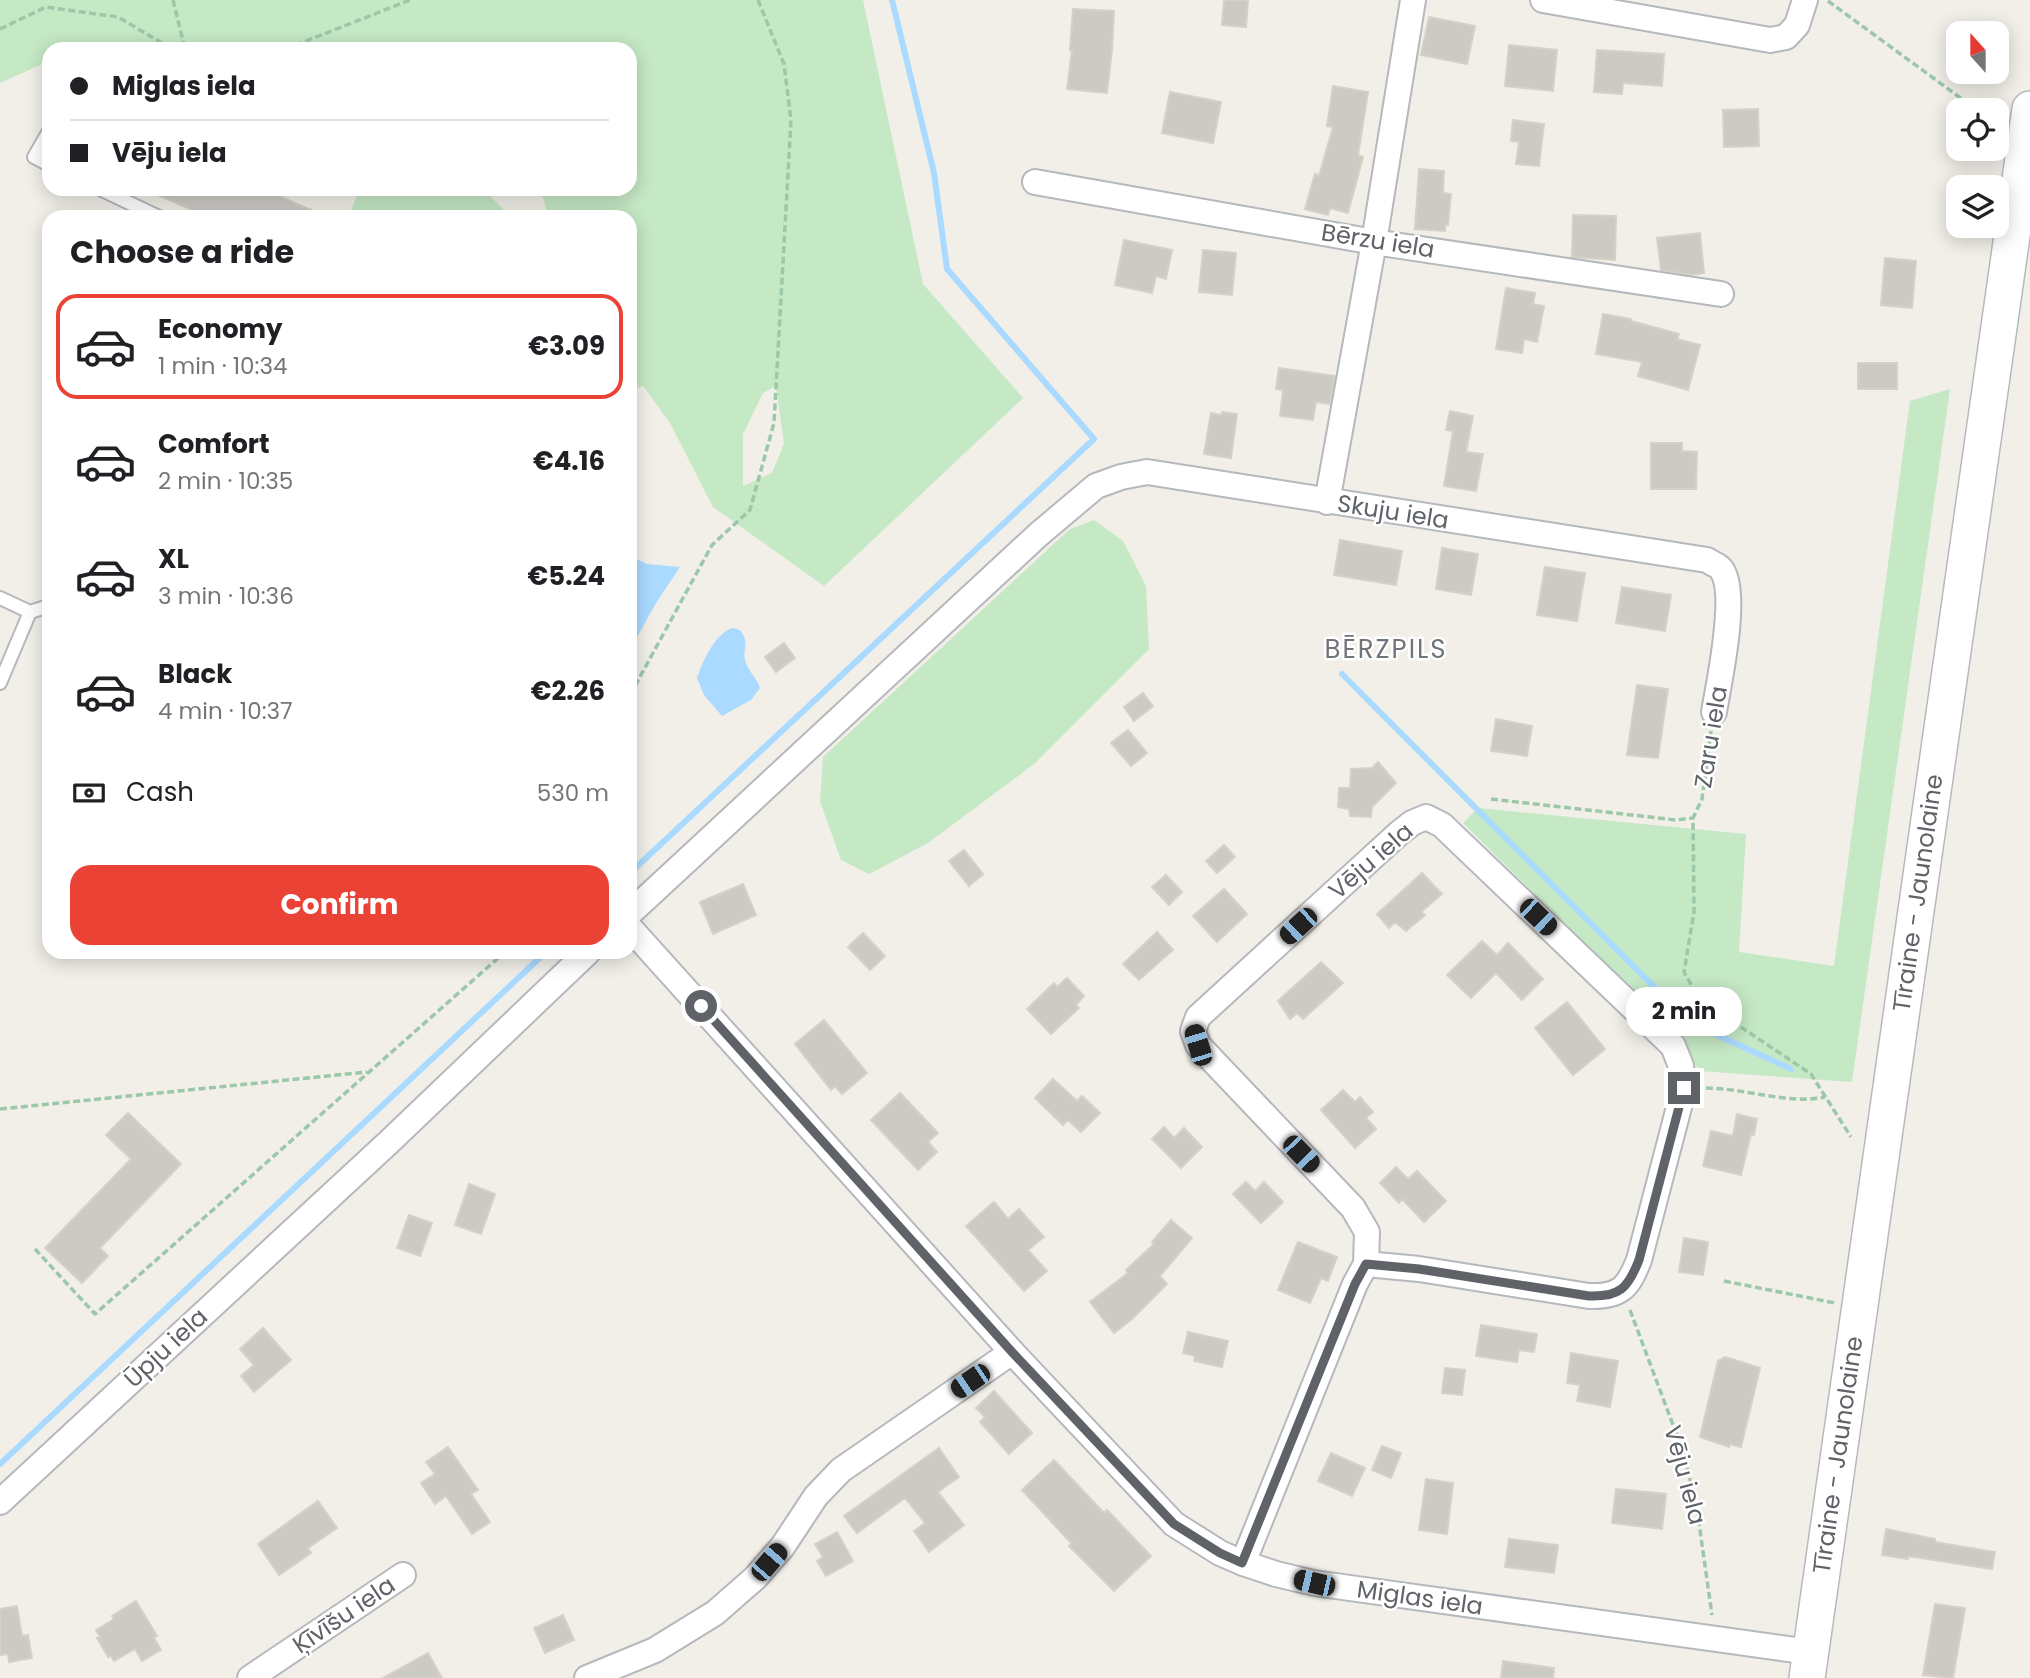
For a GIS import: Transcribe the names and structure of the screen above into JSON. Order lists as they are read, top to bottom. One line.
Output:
{"streets":{"main road":["Tīraine - Jaunolaine"],"street":["Bērzu iela","Skuju iela","Zaru iela","Vēju iela","Ūpju iela","Miglas iela","Ķīvīšu iela"]},"crossings":[["Skuju iela","Zaru iela"],["Vēju iela","Miglas iela"],["Tīraine - Jaunolaine","Miglas iela"]],"districts":["BĒRZPILS"],"north":"top","page":{"banner":["Miglas iela","Vēju iela"],"heading":"Choose a ride","list":[{"name":"Economy","note":"1 min · 10:34","value":"€3.09"},{"name":"Comfort","note":"2 min · 10:35","value":"€4.16"},{"name":"XL","note":"3 min · 10:36","value":"€5.24"},{"name":"Black","note":"4 min · 10:37","value":"€2.26"}],"pay":["Cash","530 m"],"buttons":"Confirm","bubble":"2 min"}}
